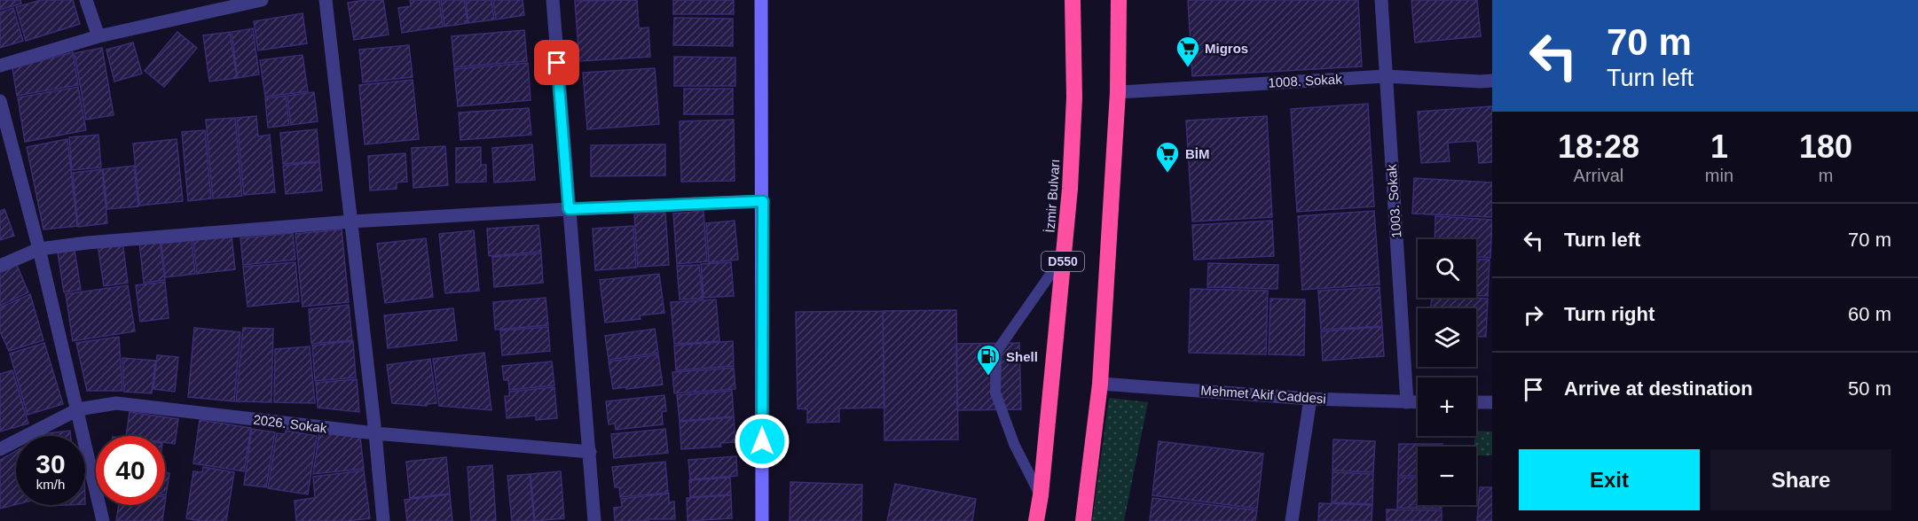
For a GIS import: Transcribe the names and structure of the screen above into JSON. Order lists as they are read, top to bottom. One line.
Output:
{"streets":{"highway":["İzmir Bulvarı","D550"],"street":["1008. Sokak","1003. Sokak","Mehmet Akif Caddesi","2026. Sokak"]},"crossings":[["1008. Sokak","1003. Sokak"],["1003. Sokak","Mehmet Akif Caddesi"]],"places":{"supermarket":["Migros","BİM"],"fuel station":["Shell"]},"page":{"turn":["70 m","Turn left"],"eta":["18:28","Arrival","1","min","180","m"],"list":[{"name":"Turn left","value":"70 m"},{"name":"Turn right","value":"60 m"},{"name":"Arrive at destination","value":"50 m"}],"map_buttons":["+","−"],"speed":"30 km/h","limit":"40","buttons":["Exit","Share"]}}
